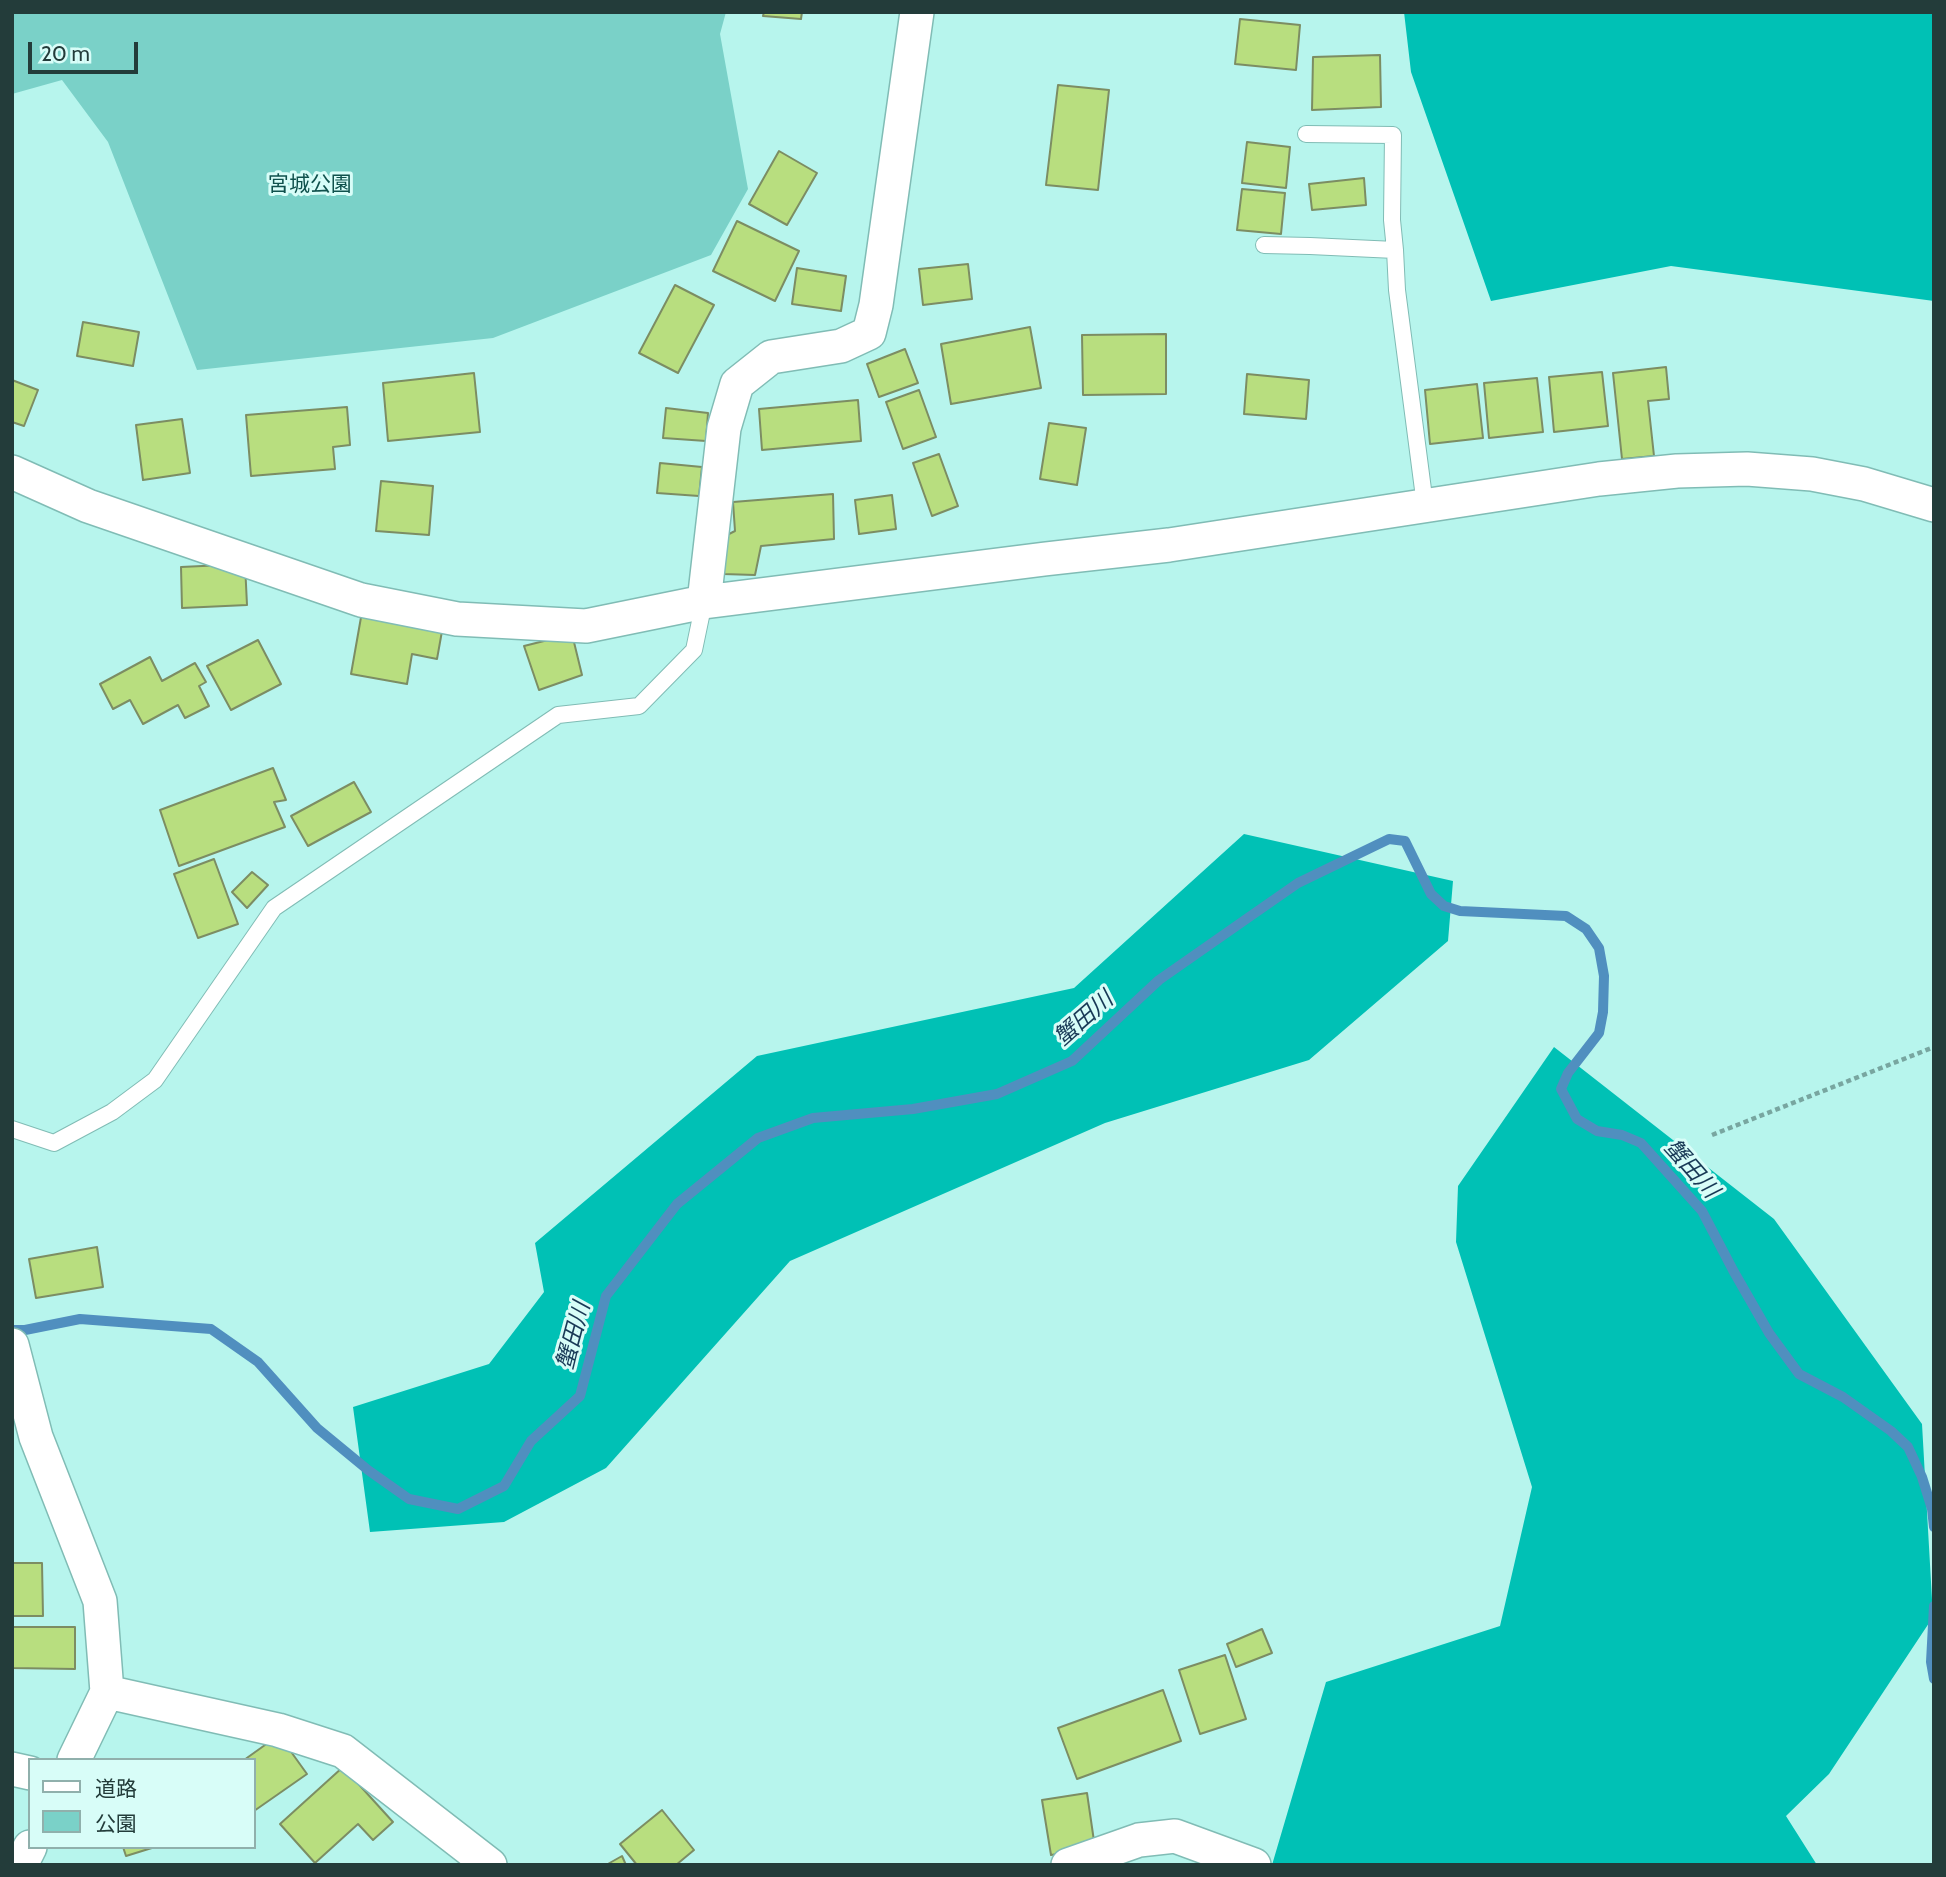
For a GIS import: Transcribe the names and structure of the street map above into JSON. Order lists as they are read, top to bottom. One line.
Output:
{"water":["蟹田川"],"parks":["宮城公園"],"legend":["道路","公園"],"scale_bar":"20 m"}
